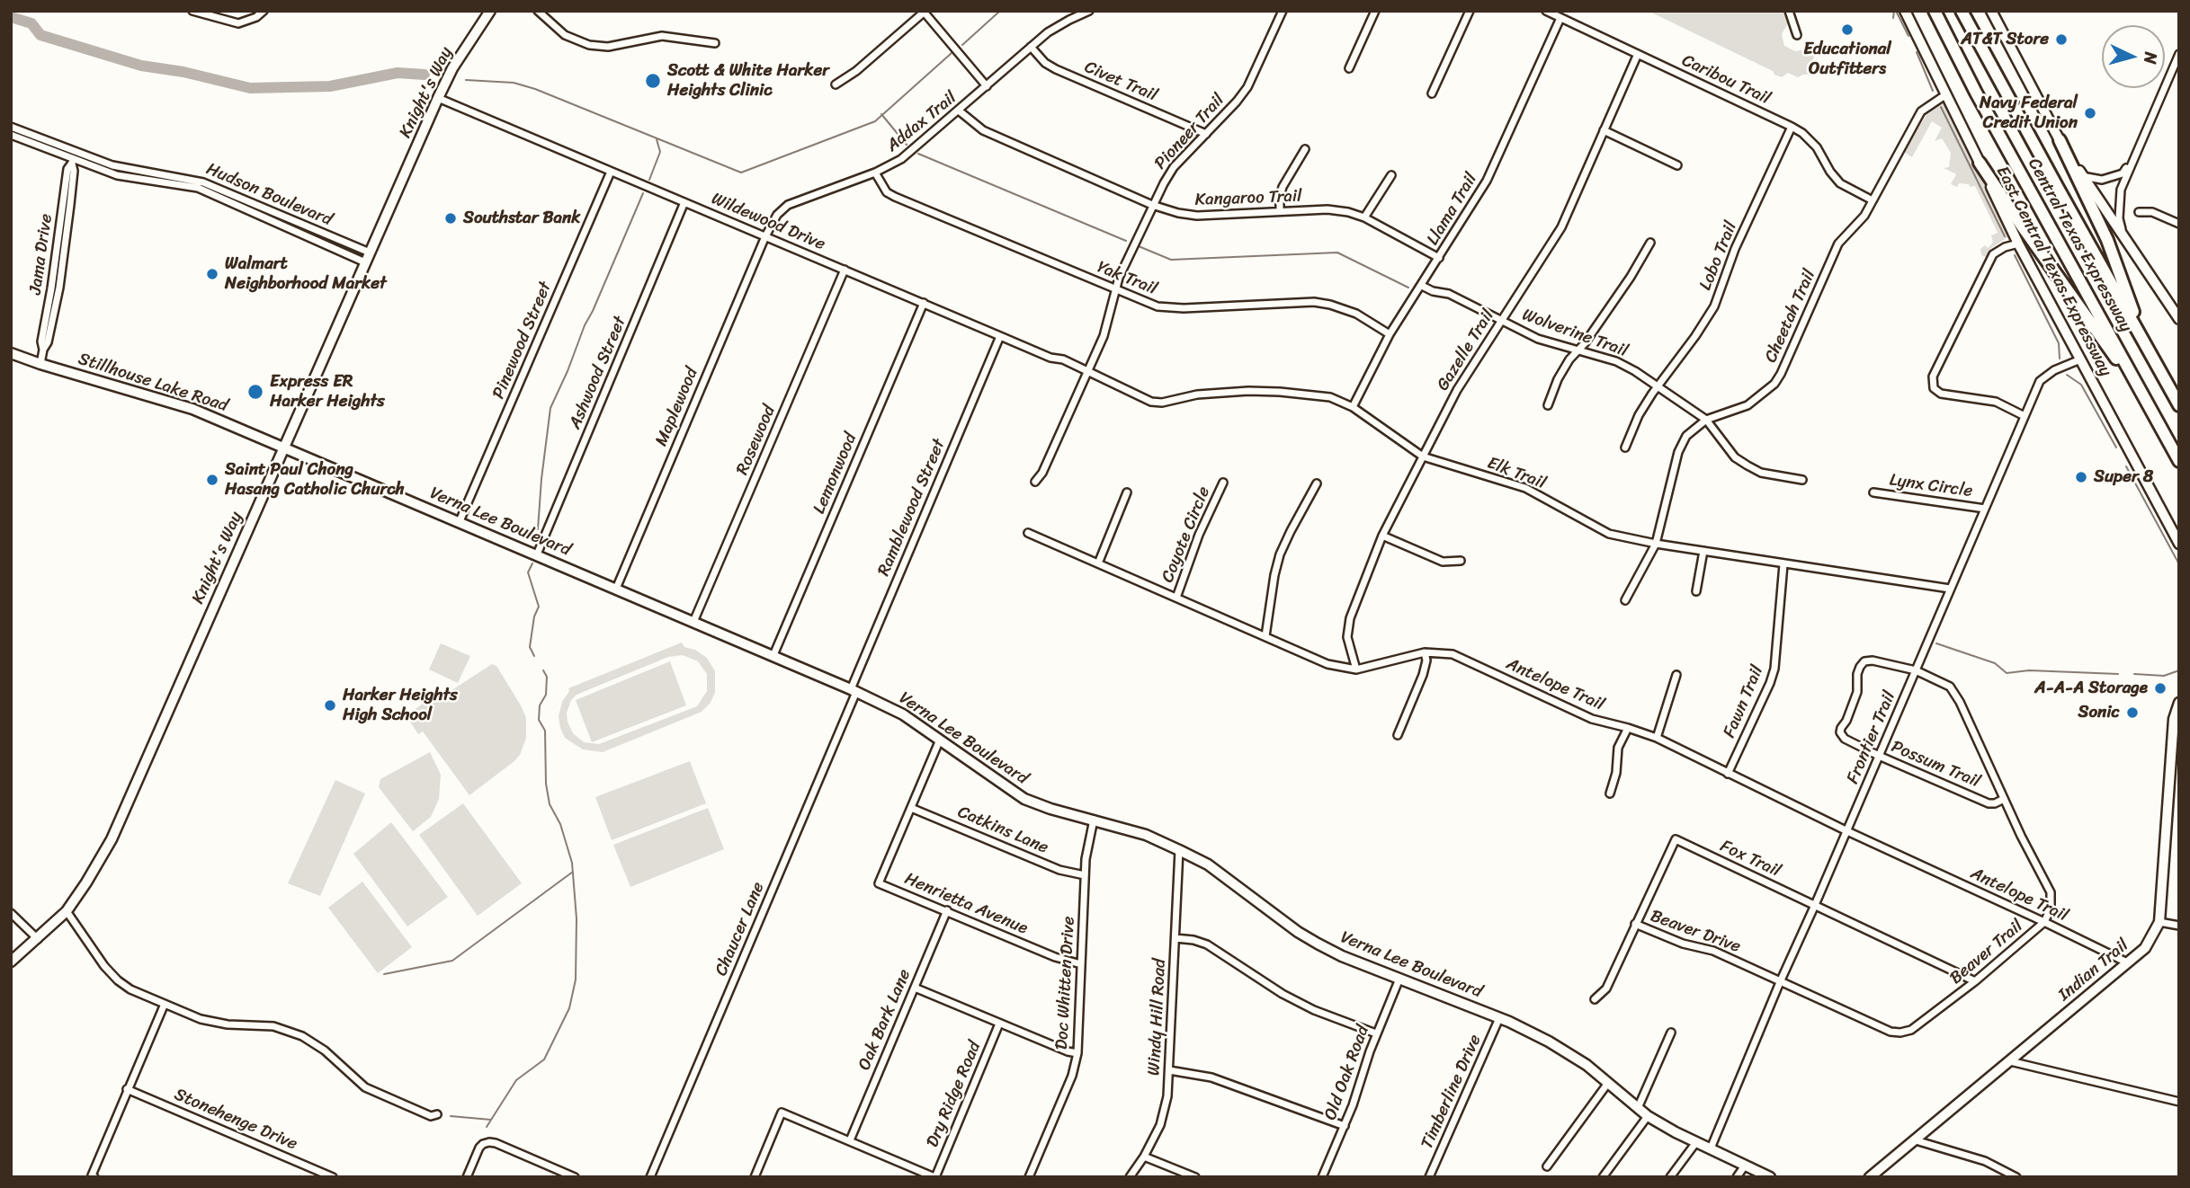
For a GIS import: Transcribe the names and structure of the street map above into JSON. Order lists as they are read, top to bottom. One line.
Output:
{"streets":{"highway":["Central Texas Expressway"],"main road":["Knight's Way","East Central Texas Expressway","Stillhouse Lake Road","Verna Lee Boulevard","Indian Trail"],"street":["Caribou Trail","Civet Trail","Addax Trail","Pioneer Trail","Hudson Boulevard","Kangaroo Trail","Llama Trail","Wildewood Drive","Jama Drive","Lobo Trail","Yak Trail","Cheetah Trail","Wolverine Trail","Pinewood Street","Gazelle Trail","Ashwood Street","Maplewood","Rosewood","Lemonwood","Elk Trail","Lynx Circle","Ramblewood Street","Coyote Circle","Antelope Trail","Fawn Trail","Frontier Trail","Possum Trail","Catkins Lane","Fox Trail","Henrietta Avenue","Chaucer Lane","Beaver Drive","Beaver Trail","Doc Whitten Drive","Windy Hill Road","Oak Bark Lane","Old Oak Road","Timberline Drive","Dry Ridge Road","Stonehenge Drive"]},"crossings":[["Caribou Trail","Llama Trail"],["Caribou Trail","Lobo Trail"],["Caribou Trail","Cheetah Trail"],["Caribou Trail","Gazelle Trail"],["Civet Trail","Addax Trail"],["Civet Trail","Pioneer Trail"],["Knight's Way","Hudson Boulevard"],["Knight's Way","Wildewood Drive"],["Knight's Way","Stillhouse Lake Road"],["Knight's Way","Verna Lee Boulevard"],["Addax Trail","Kangaroo Trail"],["Addax Trail","Wildewood Drive"],["Addax Trail","Yak Trail"],["Addax Trail","Maplewood"],["Pioneer Trail","Kangaroo Trail"],["Pioneer Trail","Wildewood Drive"],["Pioneer Trail","Yak Trail"],["Pioneer Trail","Elk Trail"],["Hudson Boulevard","Jama Drive"],["Kangaroo Trail","Llama Trail"],["Llama Trail","Yak Trail"],["Llama Trail","Wolverine Trail"],["Llama Trail","Elk Trail"],["Wildewood Drive","Pinewood Street"],["Wildewood Drive","Ashwood Street"],["Wildewood Drive","Maplewood"],["Wildewood Drive","Rosewood"],["Wildewood Drive","Lemonwood"],["Wildewood Drive","Elk Trail"],["Wildewood Drive","Ramblewood Street"],["Jama Drive","Stillhouse Lake Road"],["Lobo Trail","Wolverine Trail"],["East Central Texas Expressway","Cheetah Trail"],["East Central Texas Expressway","Frontier Trail"],["Cheetah Trail","Wolverine Trail"],["Cheetah Trail","Elk Trail"],["Wolverine Trail","Gazelle Trail"],["Pinewood Street","Verna Lee Boulevard"],["Gazelle Trail","Elk Trail"],["Gazelle Trail","Antelope Trail"],["Ashwood Street","Verna Lee Boulevard"],["Stillhouse Lake Road","Verna Lee Boulevard"],["Maplewood","Verna Lee Boulevard"],["Rosewood","Verna Lee Boulevard"],["Lemonwood","Verna Lee Boulevard"],["Elk Trail","Fawn Trail"],["Elk Trail","Frontier Trail"],["Lynx Circle","Frontier Trail"],["Ramblewood Street","Verna Lee Boulevard"],["Ramblewood Street","Chaucer Lane"],["Verna Lee Boulevard","Frontier Trail"],["Verna Lee Boulevard","Henrietta Avenue"],["Verna Lee Boulevard","Chaucer Lane"],["Verna Lee Boulevard","Doc Whitten Drive"],["Verna Lee Boulevard","Windy Hill Road"],["Verna Lee Boulevard","Old Oak Road"],["Verna Lee Boulevard","Timberline Drive"],["Coyote Circle","Antelope Trail"],["Antelope Trail","Fawn Trail"],["Antelope Trail","Frontier Trail"],["Antelope Trail","Beaver Trail"],["Antelope Trail","Indian Trail"],["Frontier Trail","Possum Trail"],["Frontier Trail","Fox Trail"],["Frontier Trail","Beaver Drive"],["Frontier Trail","Beaver Trail"],["Possum Trail","Beaver Trail"],["Catkins Lane","Henrietta Avenue"],["Catkins Lane","Doc Whitten Drive"],["Fox Trail","Beaver Drive"],["Fox Trail","Beaver Trail"],["Henrietta Avenue","Doc Whitten Drive"],["Henrietta Avenue","Oak Bark Lane"],["Beaver Drive","Beaver Trail"]],"places":["Educational Outfitters","AT&T Store","Scott & White Harker Heights Clinic","Navy Federal Credit Union","Southstar Bank","Walmart Neighborhood Market","Express ER Harker Heights","Super 8","Saint Paul Chong Hasang Catholic Church","A-A-A Storage","Harker Heights High School","Sonic"],"north":"right"}
